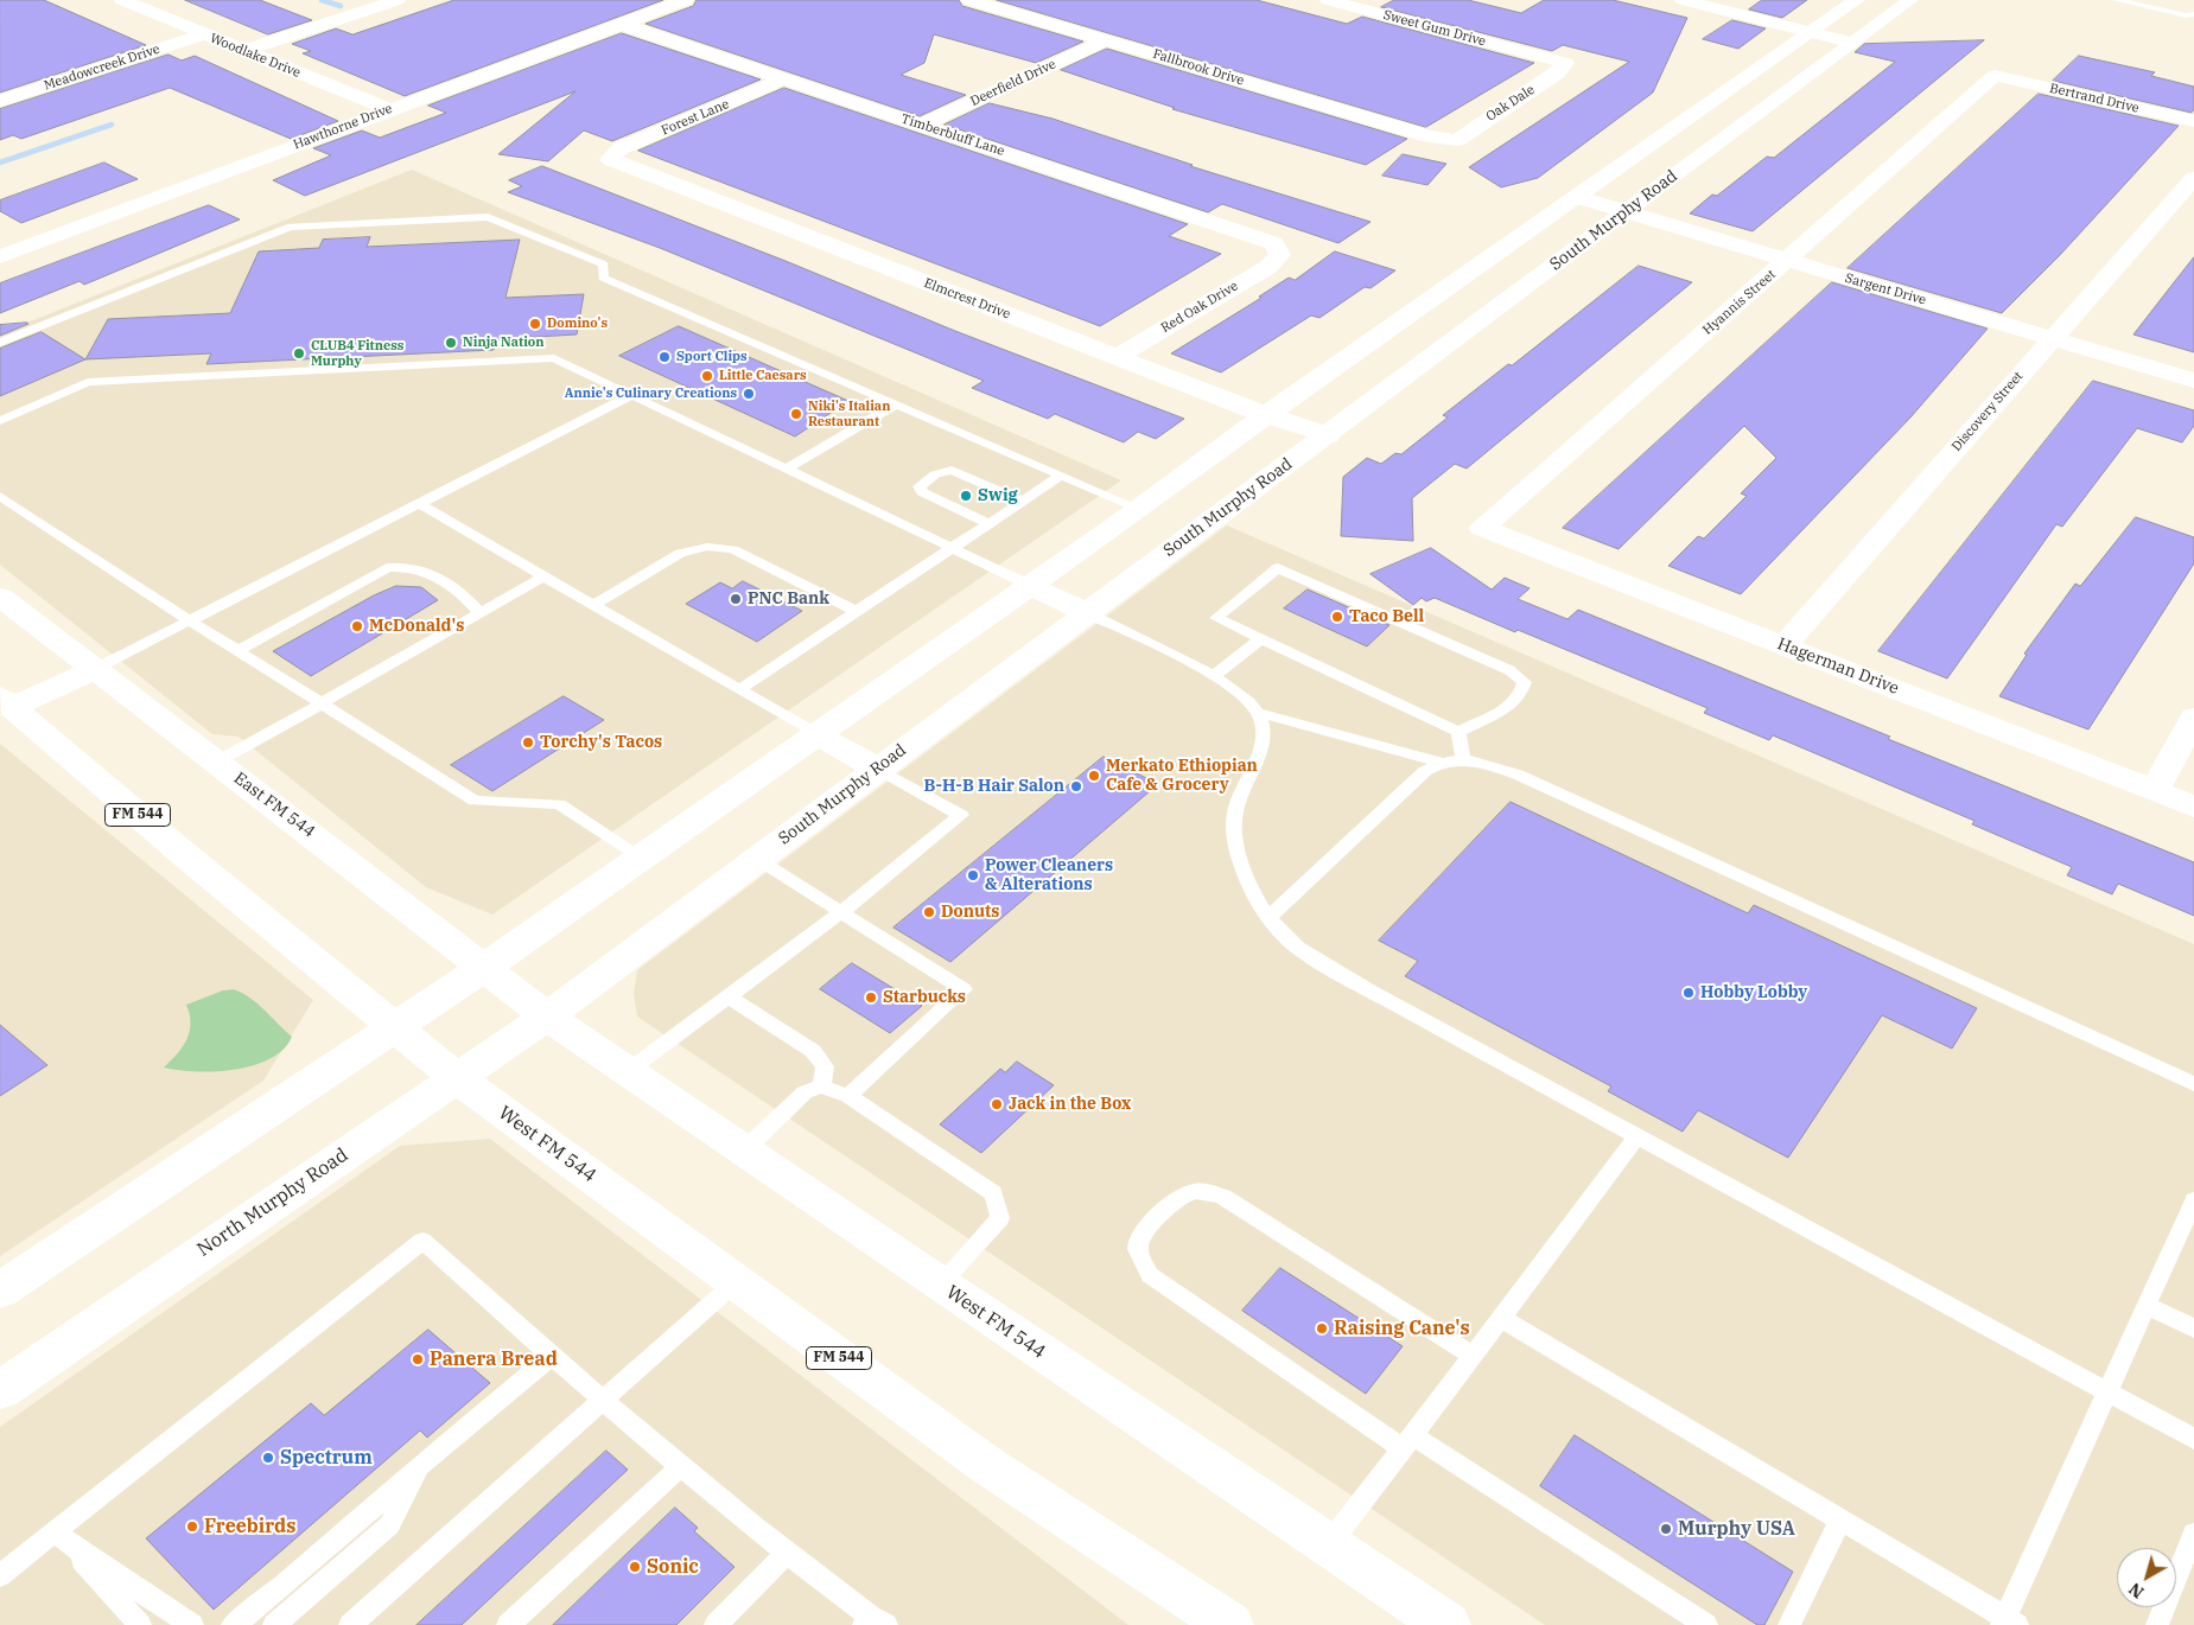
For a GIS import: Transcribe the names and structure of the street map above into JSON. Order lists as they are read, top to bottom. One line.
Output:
{"streets":{"street":["Sweet Gum Drive","Woodlake Drive","Meadowcreek Drive","Fallbrook Drive","Deerfield Drive","Bertrand Drive","Oak Dale","Forest Lane","Hawthorne Drive","Timberbluff Lane","South Murphy Road","Sargent Drive","Elmcrest Drive","Hyannis Street","Red Oak Drive","Discovery Street","Hagerman Drive","East FM 544","FM 544","West FM 544","North Murphy Road"]},"crossings":[["Sweet Gum Drive","Oak Dale"],["Woodlake Drive","Meadowcreek Drive"],["Woodlake Drive","Hawthorne Drive"],["Fallbrook Drive","Deerfield Drive"],["Fallbrook Drive","Oak Dale"],["Deerfield Drive","Timberbluff Lane"],["Bertrand Drive","Hyannis Street"],["Forest Lane","Timberbluff Lane"],["Forest Lane","Elmcrest Drive"],["Hawthorne Drive","Timberbluff Lane"],["Timberbluff Lane","Red Oak Drive"],["South Murphy Road","Sargent Drive"],["South Murphy Road","Elmcrest Drive"],["South Murphy Road","East FM 544"],["South Murphy Road","West FM 544"],["South Murphy Road","North Murphy Road"],["Sargent Drive","Hyannis Street"],["Sargent Drive","Discovery Street"],["Elmcrest Drive","Red Oak Drive"],["Hyannis Street","Hagerman Drive"],["Discovery Street","Hagerman Drive"],["East FM 544","West FM 544"],["East FM 544","North Murphy Road"],["FM 544","West FM 544"],["West FM 544","North Murphy Road"]],"places":["Domino's","Ninja Nation","CLUB4 Fitness Murphy","Sport Clips","Little Caesars","Annie's Culinary Creations","Niki's Italian Restaurant","Swig","PNC Bank","Taco Bell","McDonald's","Torchy's Tacos","Merkato Ethiopian Cafe & Grocery","B-H-B Hair Salon","Power Cleaners & Alterations","Donuts","Hobby Lobby","Starbucks","Jack in the Box","Raising Cane's","Panera Bread","Spectrum","Freebirds","Murphy USA","Sonic"],"north":"bottom left"}
